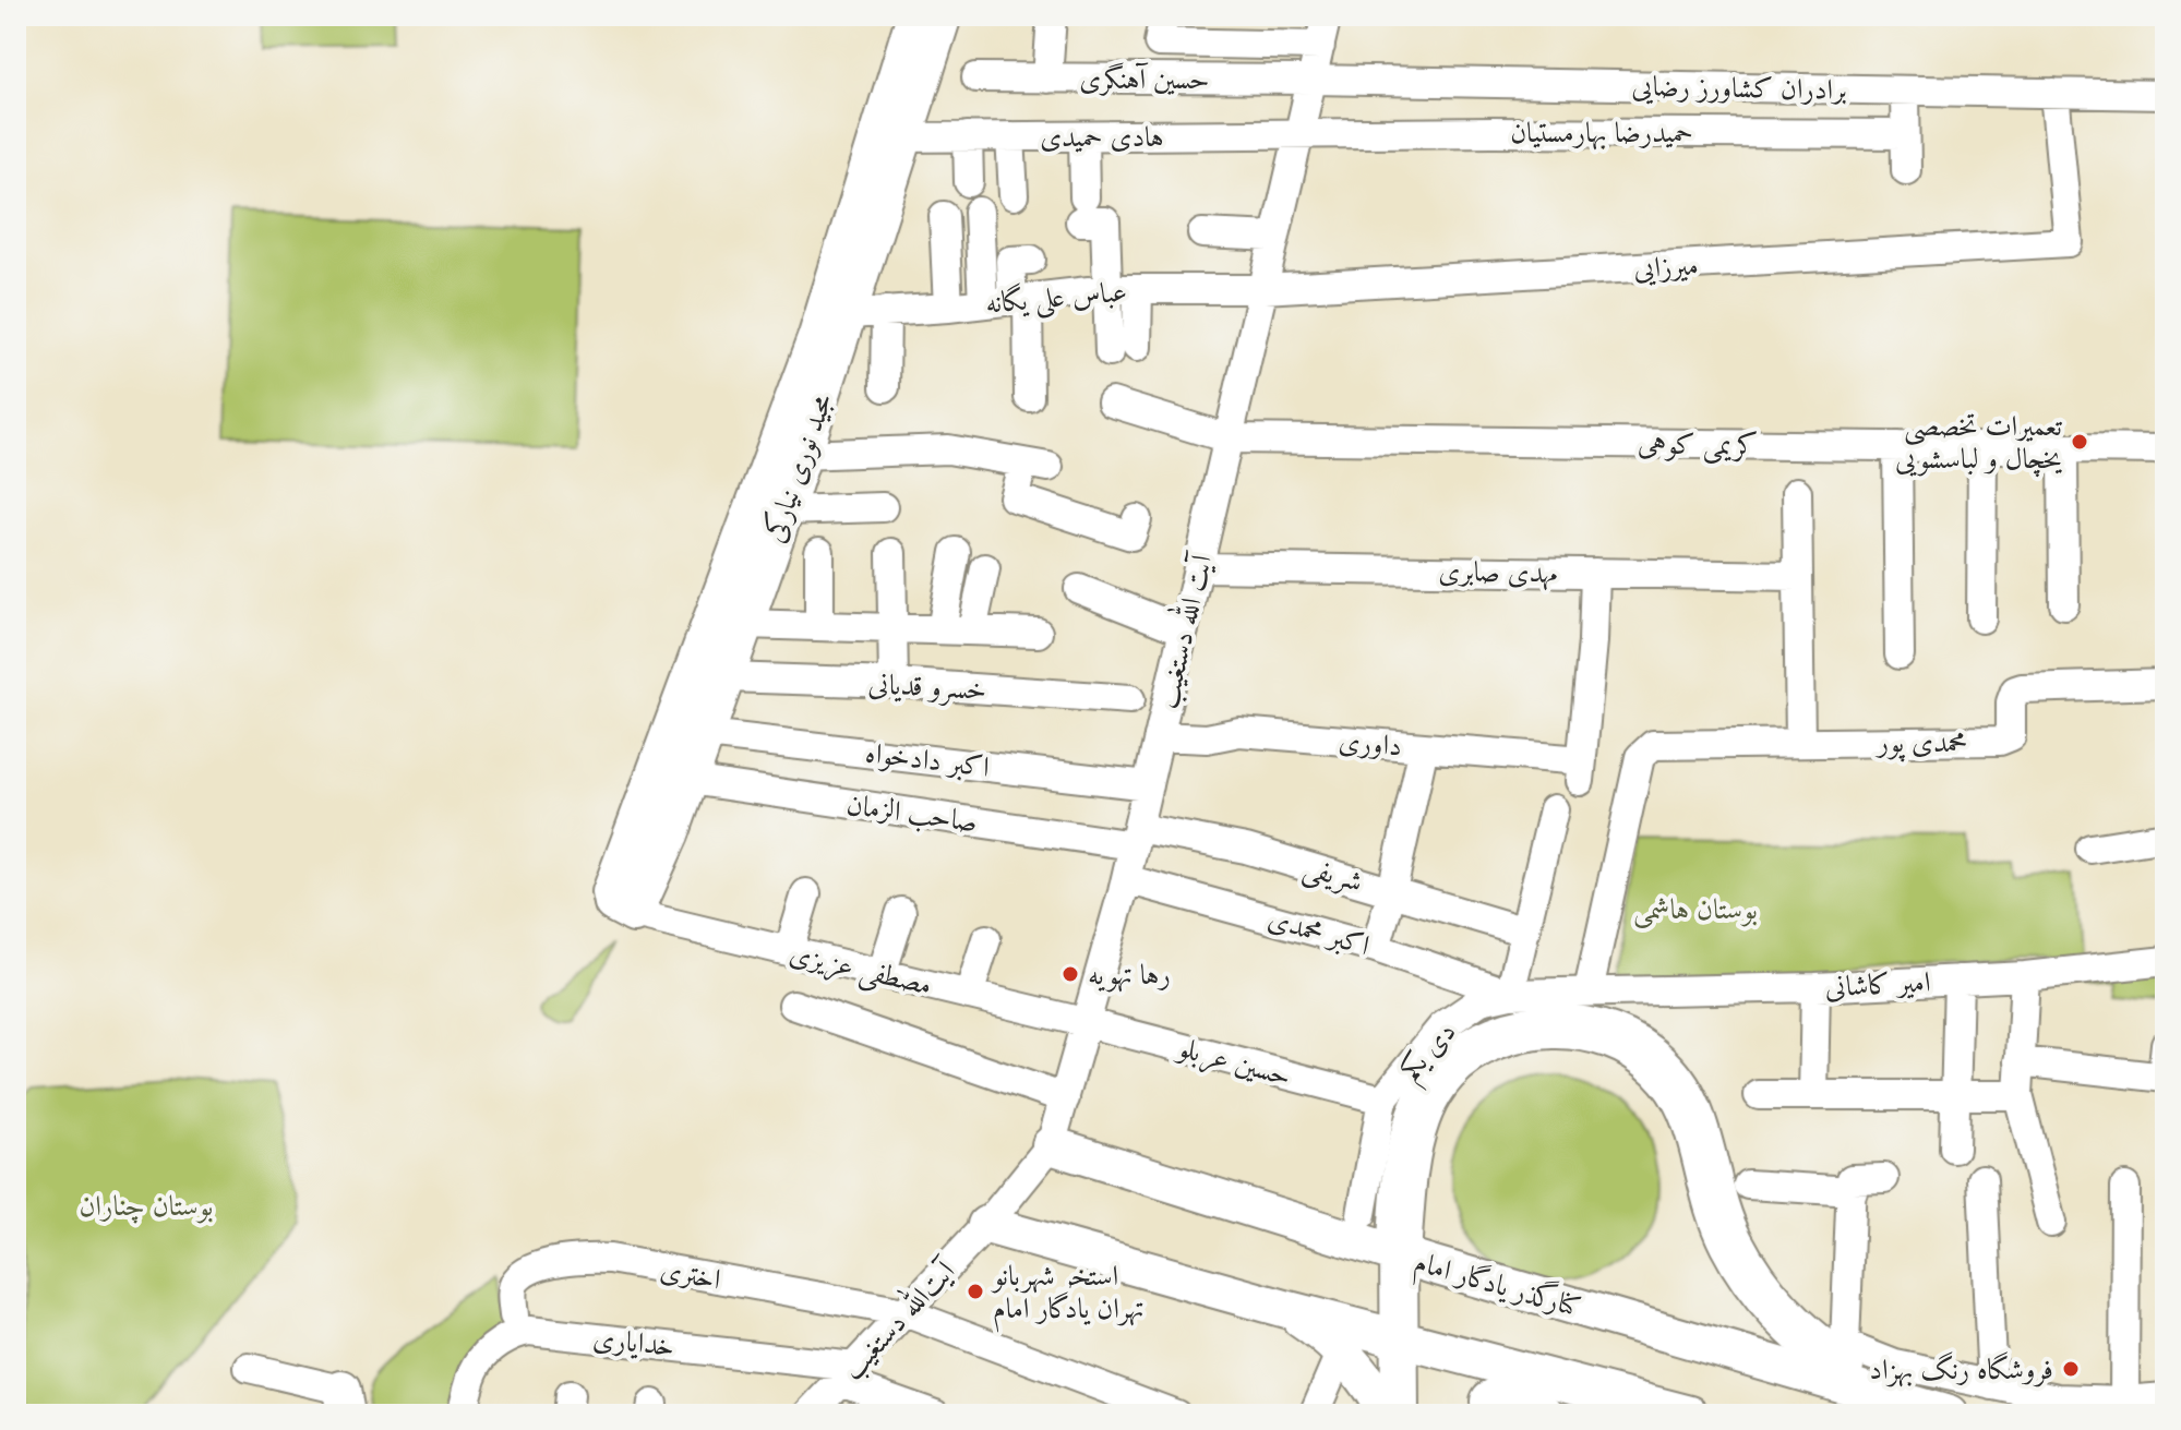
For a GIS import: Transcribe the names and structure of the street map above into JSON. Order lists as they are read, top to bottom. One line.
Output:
{"streets":{"main road":["مجید نوری نیارکی","کنارگذر یادگار امام"],"street":["حسین آهنگری","برادران کشاورز رضایی","حمیدرضا بهارمستیان","هادی حمیدی","میرزایی","عباس علی یگانه","کریمی کوهی","مهدی صابری","آیت الله دستغیب","خسرو قدیانی","محمدی پور","داوری","اکبر دادخواه","صاحب الزمان","شریفی","اکبر محمدی","مصطفی عزیزی","امیر کاشانی","دی یکم","حسین عربلو","اختری","آیت‌الله دستغیب","خدایاری"]},"crossings":[["حسین آهنگری","برادران کشاورز رضایی"],["حسین آهنگری","آیت الله دستغیب"],["برادران کشاورز رضایی","میرزایی"],["برادران کشاورز رضایی","آیت الله دستغیب"],["حمیدرضا بهارمستیان","هادی حمیدی"],["حمیدرضا بهارمستیان","آیت الله دستغیب"],["هادی حمیدی","مجید نوری نیارکی"],["هادی حمیدی","آیت الله دستغیب"],["میرزایی","عباس علی یگانه"],["میرزایی","آیت الله دستغیب"],["عباس علی یگانه","مجید نوری نیارکی"],["عباس علی یگانه","آیت الله دستغیب"],["کریمی کوهی","آیت الله دستغیب"],["مجید نوری نیارکی","خسرو قدیانی"],["مجید نوری نیارکی","اکبر دادخواه"],["مجید نوری نیارکی","صاحب الزمان"],["مجید نوری نیارکی","مصطفی عزیزی"],["مهدی صابری","آیت الله دستغیب"],["مهدی صابری","داوری"],["آیت الله دستغیب","داوری"],["آیت الله دستغیب","اکبر دادخواه"],["آیت الله دستغیب","صاحب الزمان"],["آیت الله دستغیب","شریفی"],["آیت الله دستغیب","اکبر محمدی"],["آیت الله دستغیب","مصطفی عزیزی"],["آیت الله دستغیب","حسین عربلو"],["آیت الله دستغیب","کنارگذر یادگار امام"],["آیت الله دستغیب","آیت‌الله دستغیب"],["محمدی پور","امیر کاشانی"],["محمدی پور","دی یکم"],["صاحب الزمان","شریفی"],["اکبر محمدی","دی یکم"],["مصطفی عزیزی","حسین عربلو"],["امیر کاشانی","دی یکم"],["دی یکم","حسین عربلو"],["اختری","آیت‌الله دستغیب"],["آیت‌الله دستغیب","خدایاری"]],"parks":["بوستان هاشمی","بوستان چناران"],"places":["تعمیرات تخصصی یخچال و لباسشویی","رها تهویه","استخر شهربانو تهران یادگار امام","فروشگاه رنگ بهزاد"]}
